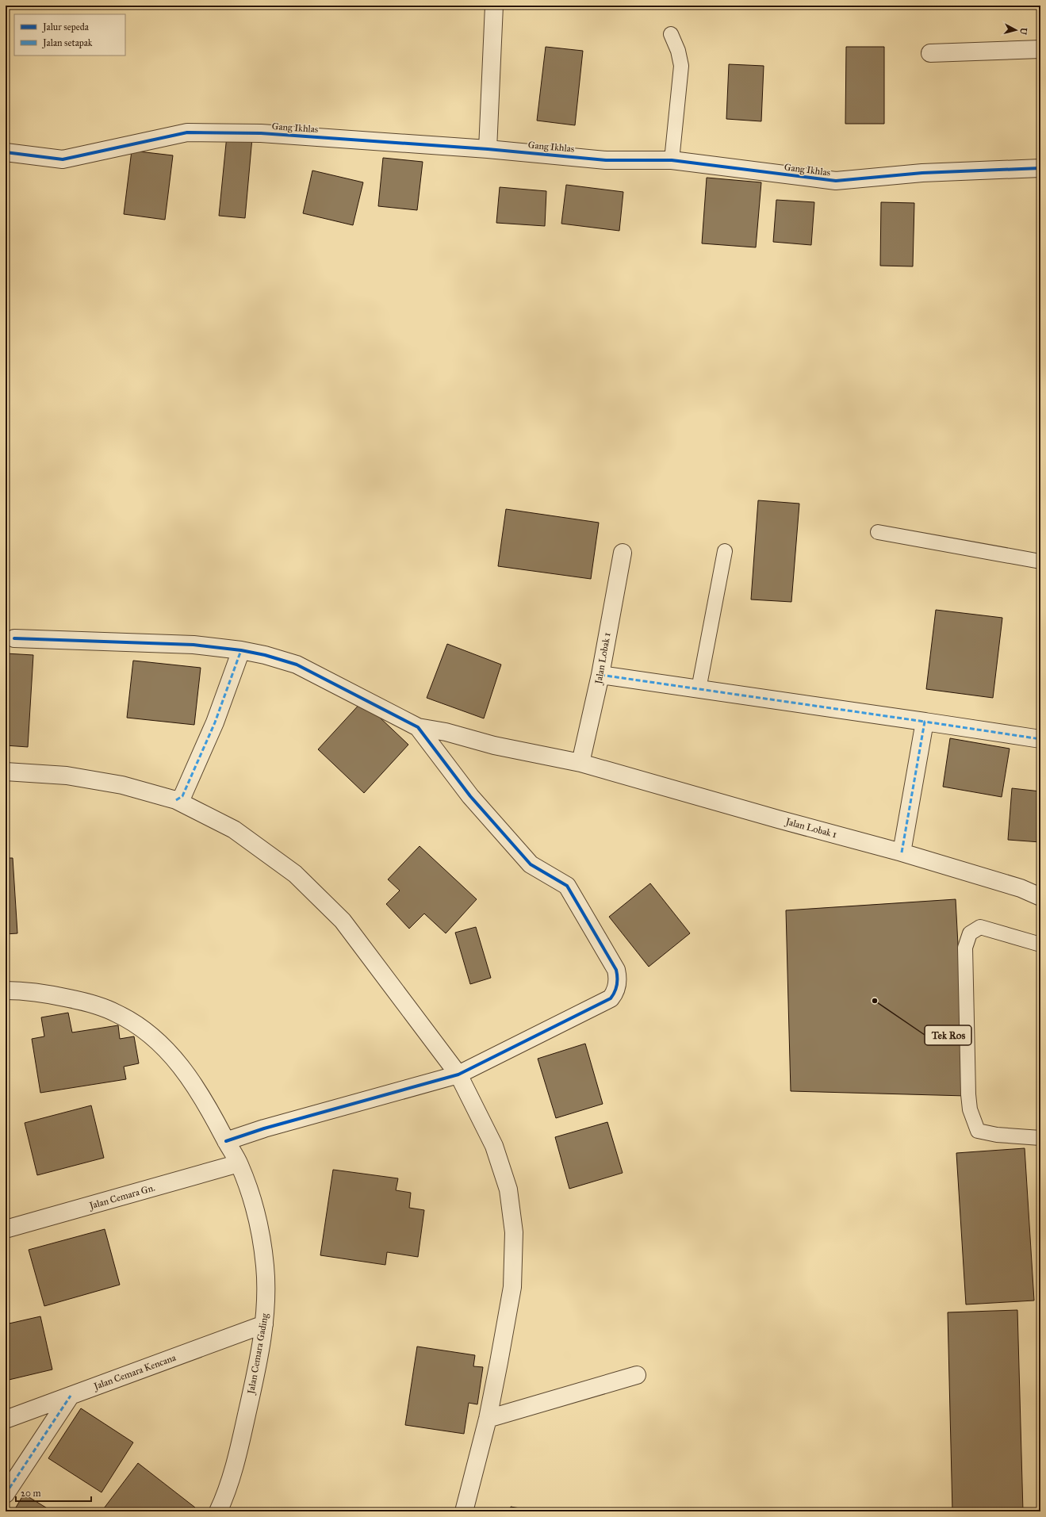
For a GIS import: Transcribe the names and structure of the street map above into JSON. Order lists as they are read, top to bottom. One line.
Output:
{"streets":{"street":["Gang Ikhlas","Jalan Lobak 1","Jalan Cemara Gn.","Jalan Cemara Gading","Jalan Cemara Kencana"]},"crossings":[["Jalan Cemara Gn.","Jalan Cemara Gading"],["Jalan Cemara Gading","Jalan Cemara Kencana"]],"places":["Tek Ros"],"legend":["Jalur sepeda","Jalan setapak"],"scale_bar":"20 m","north":"right"}
